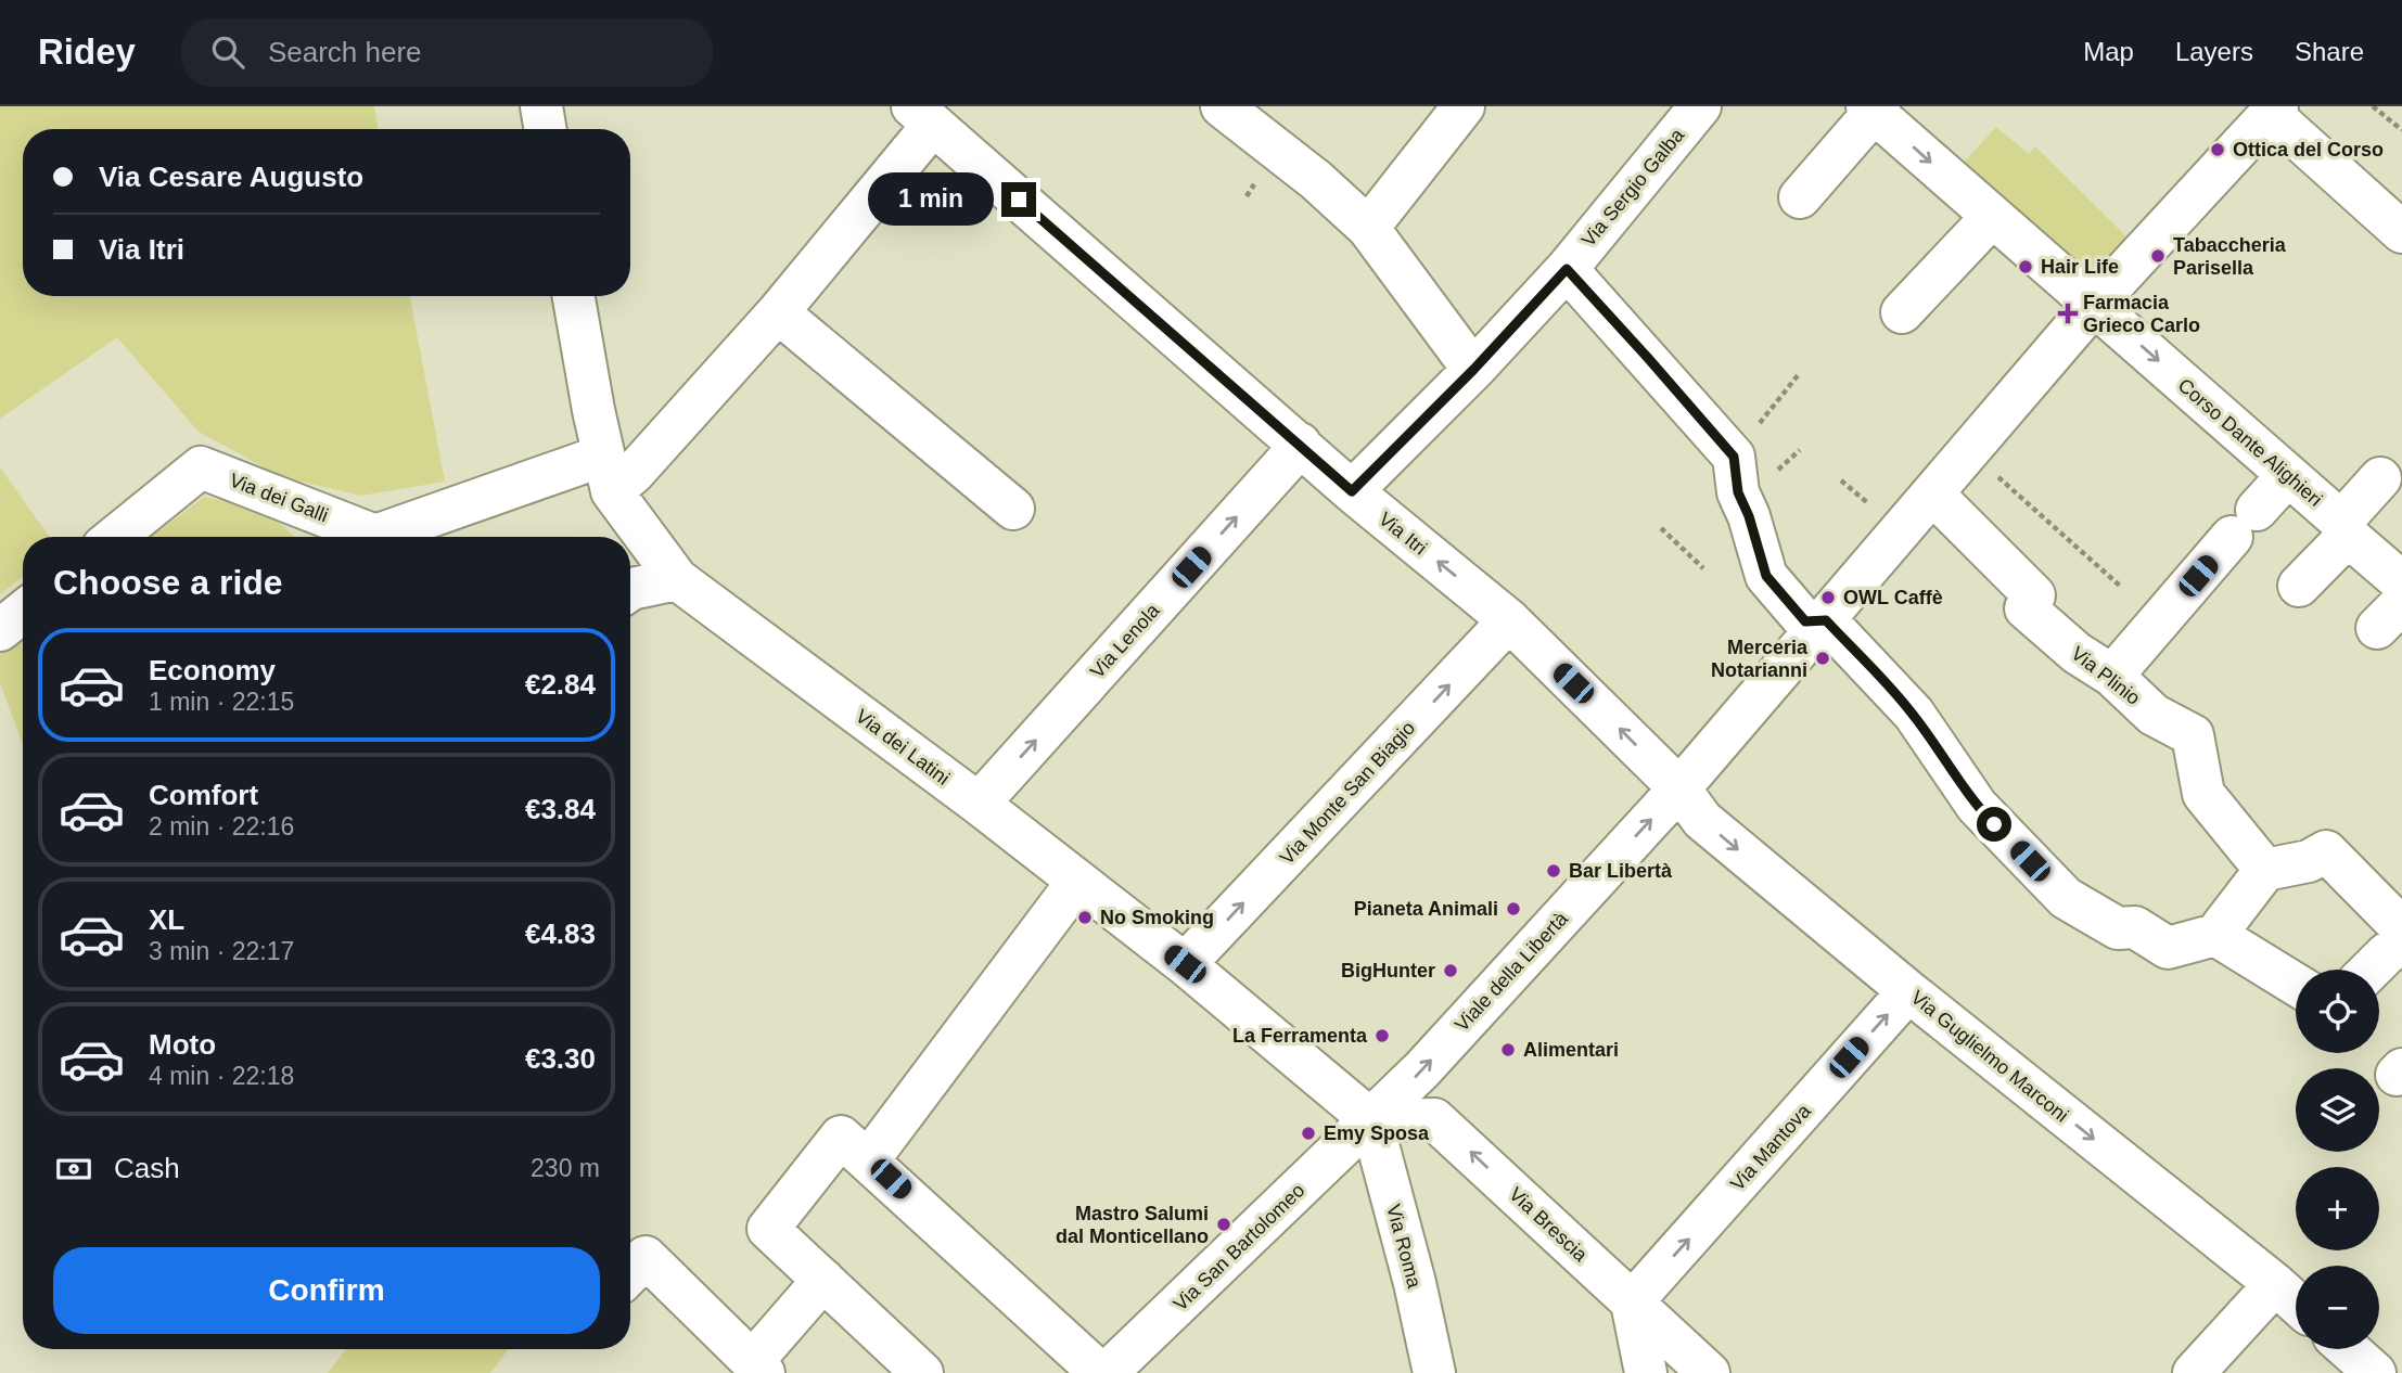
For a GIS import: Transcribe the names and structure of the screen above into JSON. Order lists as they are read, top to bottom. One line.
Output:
{"streets":{"street":["Via Sergio Galba","Corso Dante Alighieri","Via dei Galli","Via Itri","Via Lenola","Via Plinio","Via dei Latini","Via Monte San Biagio","Viale della Libertà","Via Guglielmo Marconi","Via Mantova","Via Brescia","Via Roma","Via San Bartolomeo"]},"crossings":[["Via Sergio Galba","Via Itri"],["Corso Dante Alighieri","Viale della Libertà"],["Via dei Galli","Via dei Latini"],["Via Itri","Via Lenola"],["Via Itri","Via Monte San Biagio"],["Via Itri","Viale della Libertà"],["Via Itri","Via Guglielmo Marconi"],["Via Lenola","Via dei Latini"],["Via Plinio","Viale della Libertà"],["Via dei Latini","Via Monte San Biagio"],["Via dei Latini","Viale della Libertà"],["Via dei Latini","Via Brescia"],["Via dei Latini","Via Roma"],["Via dei Latini","Via San Bartolomeo"],["Viale della Libertà","Via Guglielmo Marconi"],["Viale della Libertà","Via Brescia"],["Viale della Libertà","Via Roma"],["Viale della Libertà","Via San Bartolomeo"],["Via Guglielmo Marconi","Via Mantova"],["Via Mantova","Via Brescia"],["Via Brescia","Via Roma"],["Via Brescia","Via San Bartolomeo"],["Via Roma","Via San Bartolomeo"]],"one_way":["Via Lenola","Via Monte San Biagio","Via Mantova","Via Brescia"],"places":{"other":["Ottica del Corso","Tabaccheria Parisella","Hair Life","OWL Caffè","Merceria Notarianni","Bar Libertà","Pianeta Animali","No Smoking","BigHunter","La Ferramenta","Alimentari","Emy Sposa","Mastro Salumi dal Monticellano"],"health":["Farmacia Grieco Carlo"]},"page":{"header":"Ridey","search":"Search here","nav":["Map","Layers","Share"],"banner":["Via Cesare Augusto","Via Itri"],"bubble":"1 min","heading":"Choose a ride","list":[{"name":"Economy","note":"1 min · 22:15","value":"€2.84"},{"name":"Comfort","note":"2 min · 22:16","value":"€3.84"},{"name":"XL","note":"3 min · 22:17","value":"€4.83"},{"name":"Moto","note":"4 min · 22:18","value":"€3.30"}],"map_buttons":["+","−"],"pay":["Cash","230 m"],"buttons":"Confirm"}}
